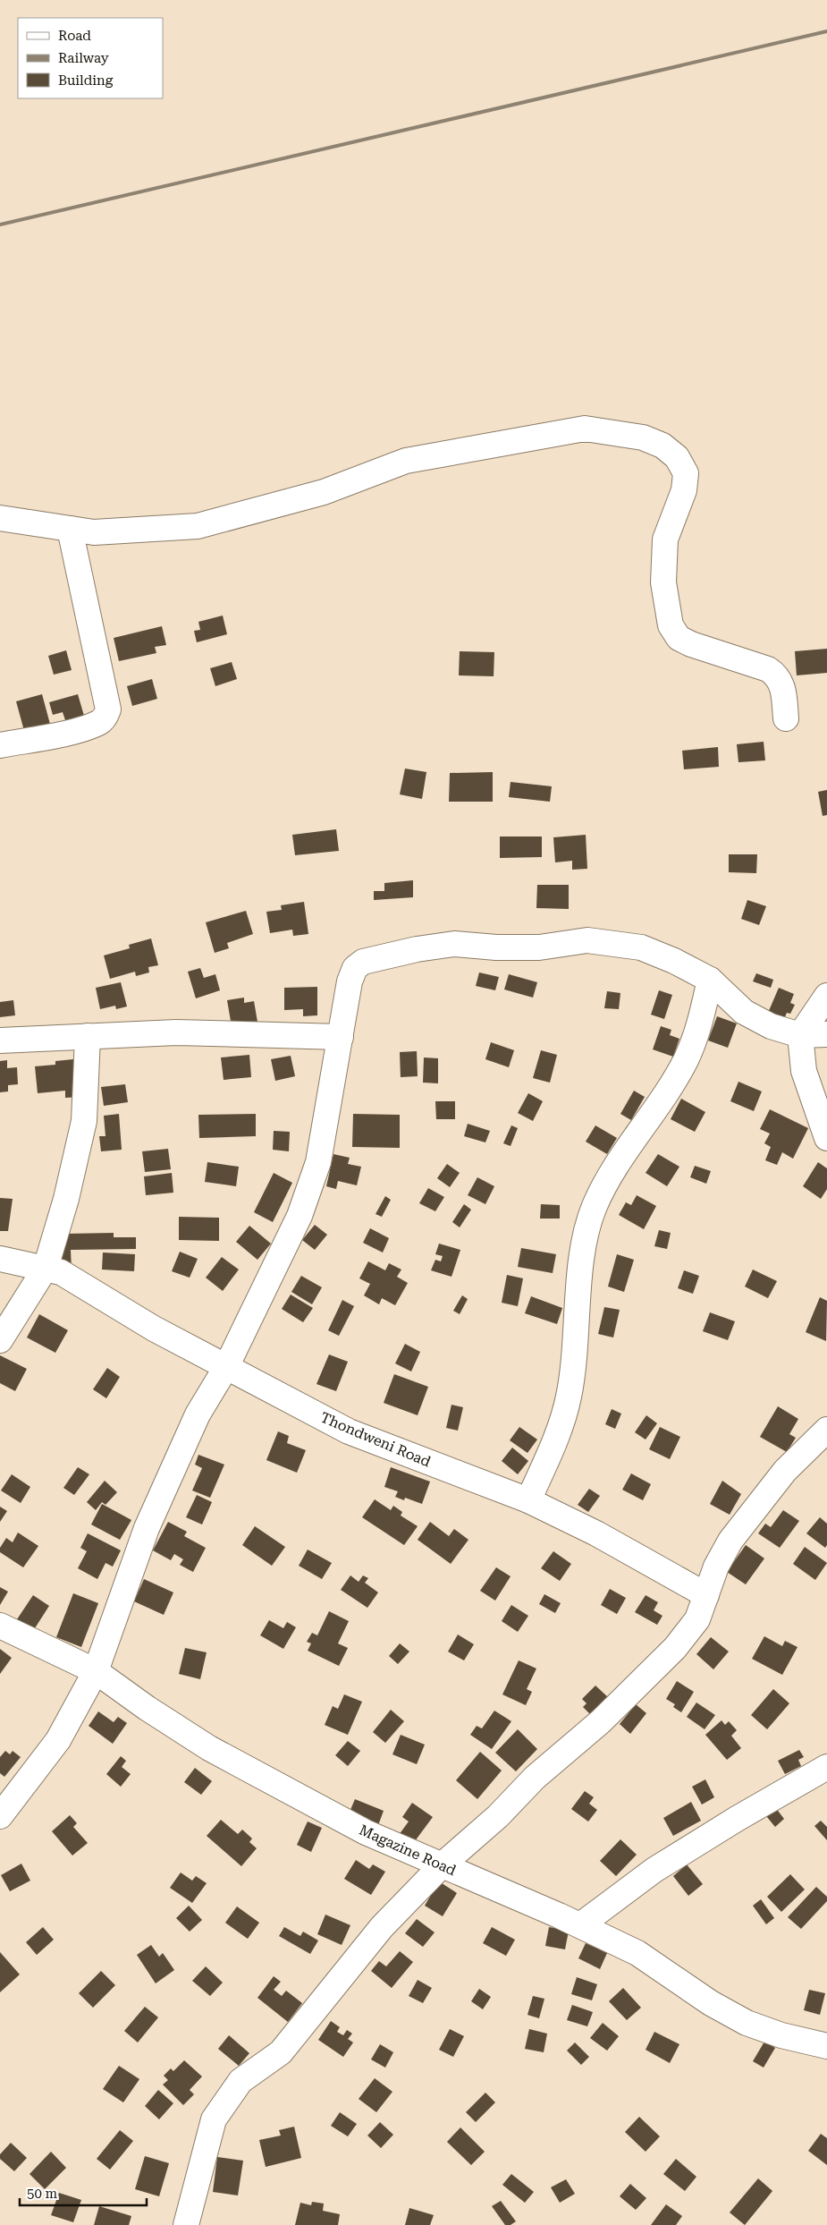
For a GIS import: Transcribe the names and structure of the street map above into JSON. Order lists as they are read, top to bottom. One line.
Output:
{"streets":{"street":["Thondweni Road","Magazine Road"]},"legend":["Road","Railway","Building"],"scale_bar":"50 m"}
